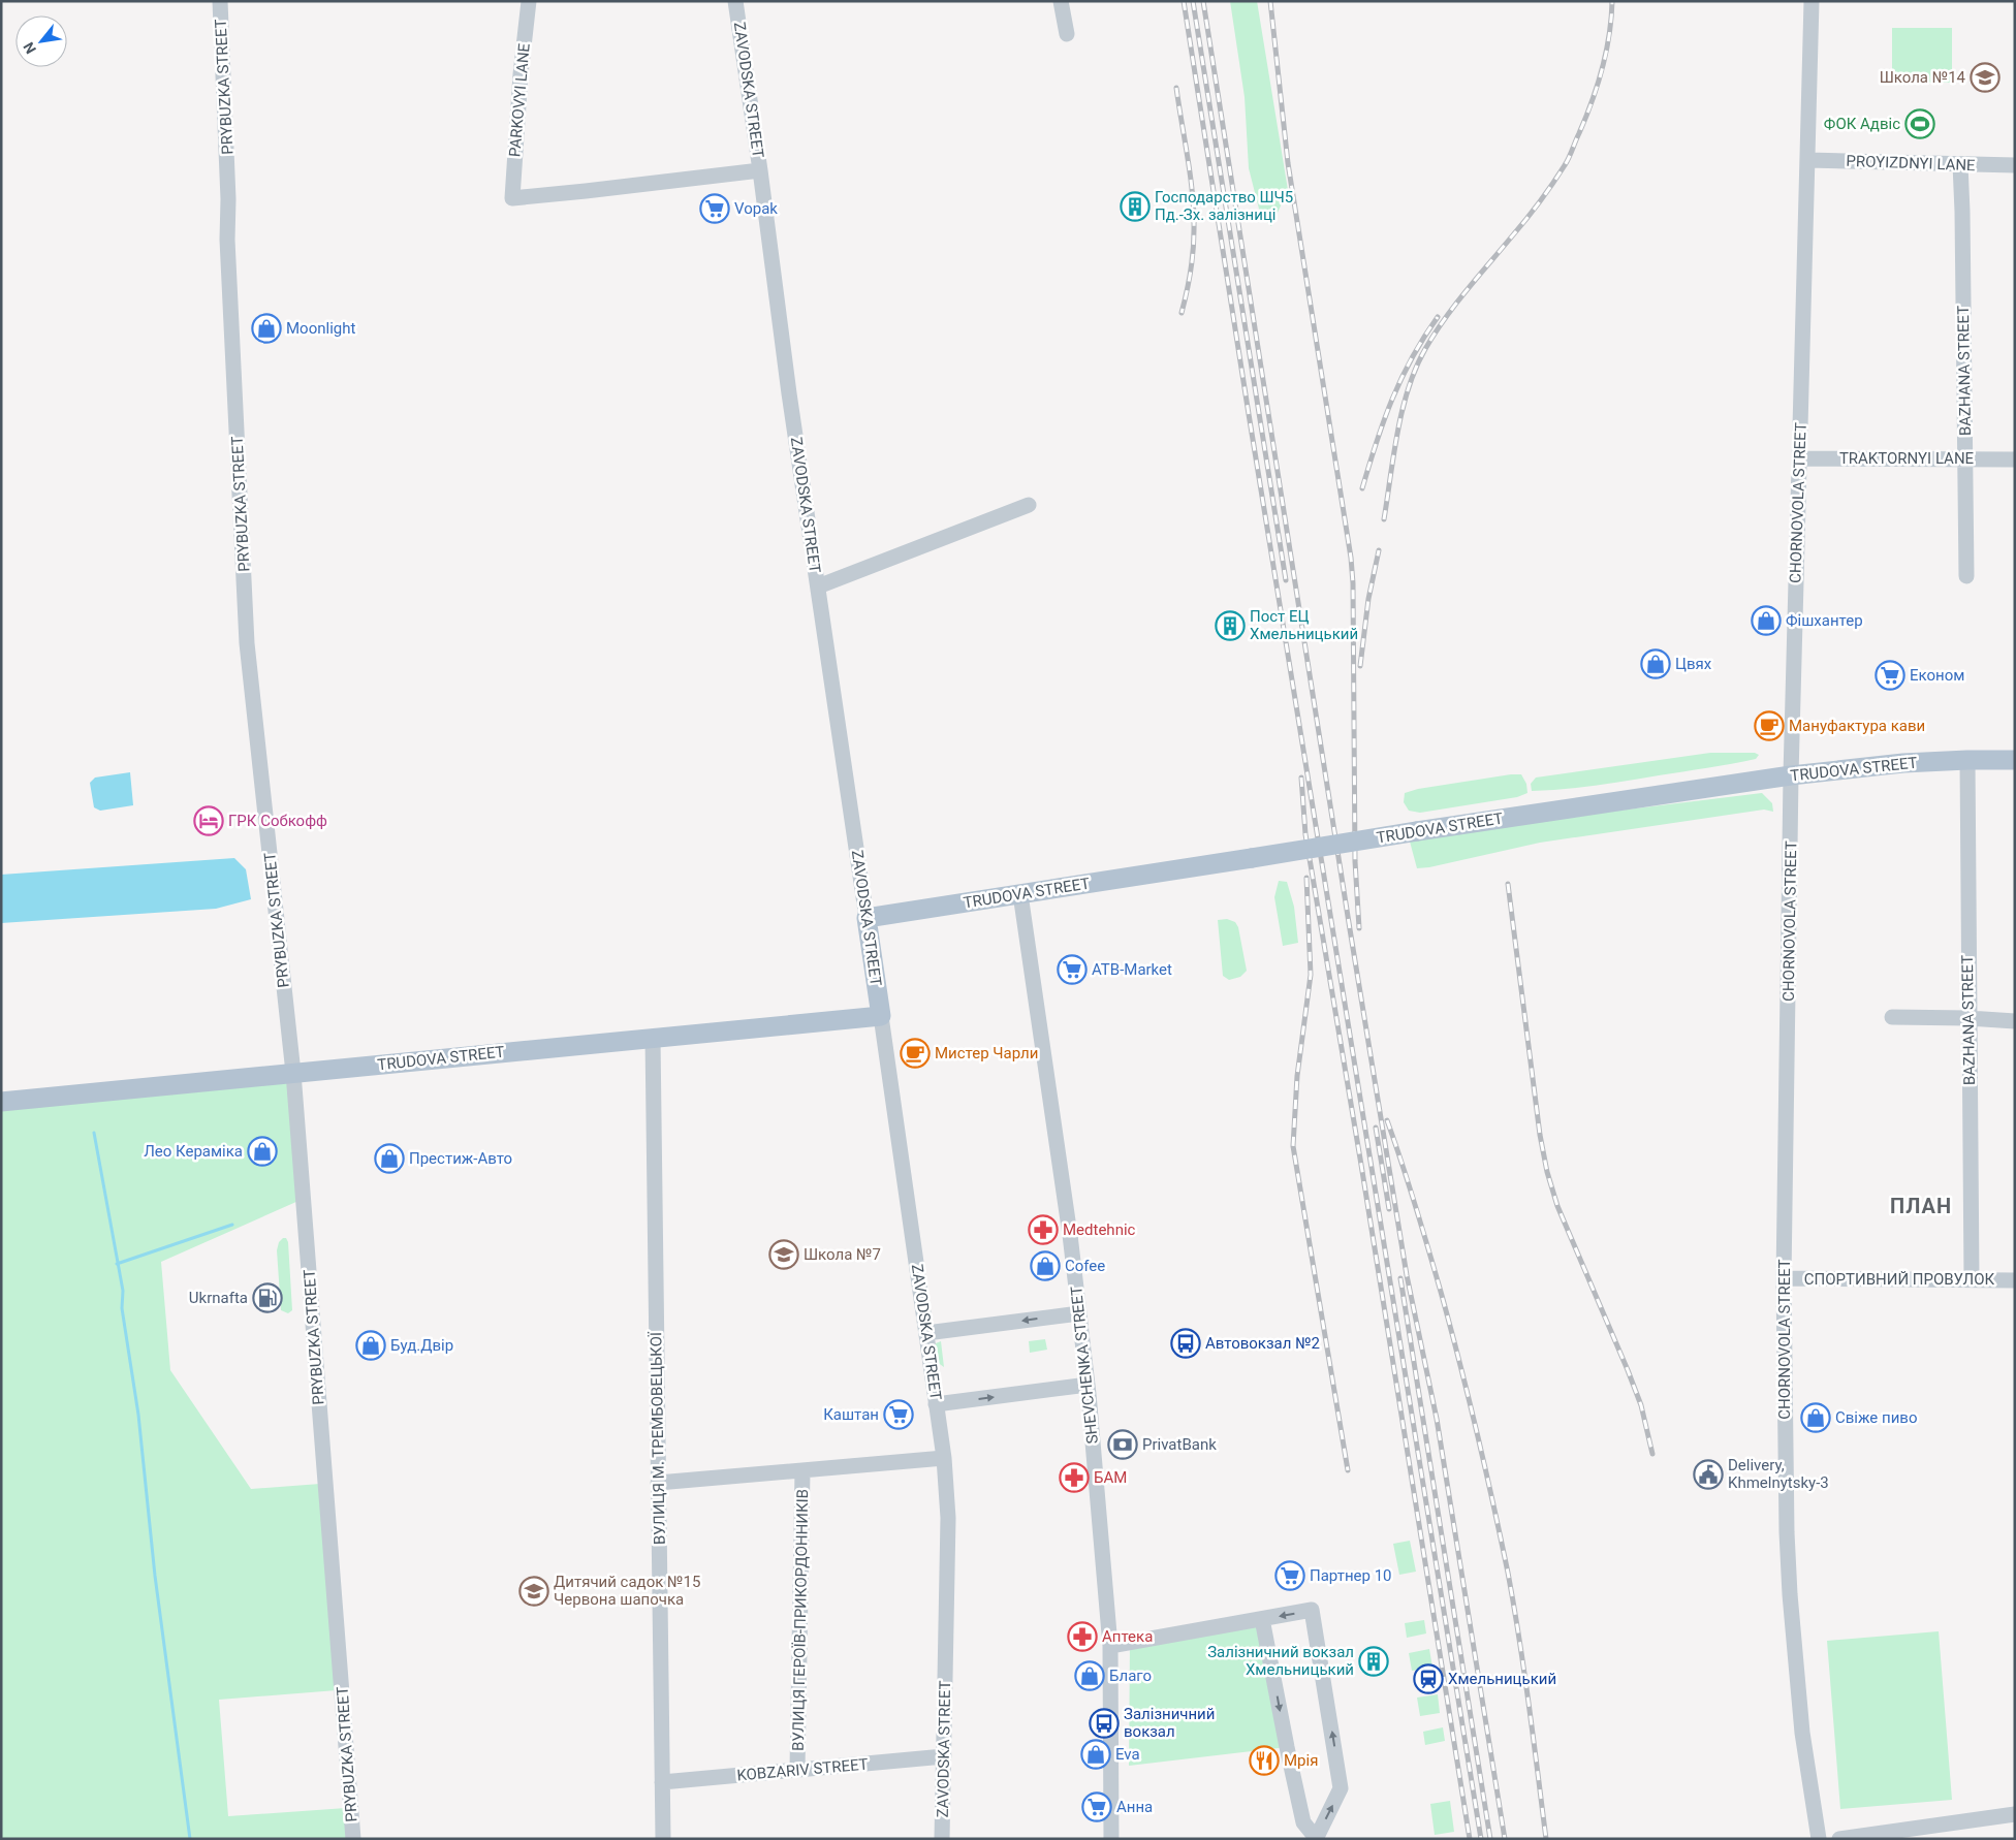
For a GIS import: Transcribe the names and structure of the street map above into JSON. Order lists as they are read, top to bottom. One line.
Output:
{"streets":{"main road":["ZAVODSKA STREET","TRUDOVA STREET"],"street":["PRYBUZKA STREET","PARKOVYI LANE","PROYIZDNYI LANE","BAZHANA STREET","TRAKTORNYI LANE","CHORNOVOLA STREET","СПОРТИВНИЙ ПРОВУЛОК","SHEVCHENKA STREET","ВУЛИЦЯ М. ТРЕМБОВЕЦЬКОЇ","ВУЛИЦЯ ГЕРОЇВ-ПРИКОРДОННИКІВ","KOBZARIV STREET"]},"crossings":[["PRYBUZKA STREET","TRUDOVA STREET"],["ZAVODSKA STREET","PARKOVYI LANE"],["ZAVODSKA STREET","TRUDOVA STREET"],["ZAVODSKA STREET","KOBZARIV STREET"],["PROYIZDNYI LANE","BAZHANA STREET"],["PROYIZDNYI LANE","CHORNOVOLA STREET"],["BAZHANA STREET","TRAKTORNYI LANE"],["BAZHANA STREET","TRUDOVA STREET"],["BAZHANA STREET","СПОРТИВНИЙ ПРОВУЛОК"],["TRAKTORNYI LANE","CHORNOVOLA STREET"],["CHORNOVOLA STREET","TRUDOVA STREET"],["CHORNOVOLA STREET","СПОРТИВНИЙ ПРОВУЛОК"],["TRUDOVA STREET","SHEVCHENKA STREET"],["TRUDOVA STREET","ВУЛИЦЯ М. ТРЕМБОВЕЦЬКОЇ"],["ВУЛИЦЯ М. ТРЕМБОВЕЦЬКОЇ","KOBZARIV STREET"],["ВУЛИЦЯ ГЕРОЇВ-ПРИКОРДОННИКІВ","KOBZARIV STREET"]],"districts":["ПЛАН"],"places":{"school or university":["Школа №14","Школа №7","Дитячий садок №15 Червона шапочка"],"sports":["ФОК Адвіс"],"building":["Господарство ШЧ5 Пд.-Зх. залізниці","Пост ЕЦ Хмельницький","Залізничний вокзал Хмельницький"],"supermarket":["Vopak","Економ","ATB-Market","Каштан","Партнер 10","Анна"],"shop":["Moonlight","Фішхантер","Цвях","Лео Кераміка","Престиж-Авто","Cofee","Буд.Двір","Свіже пиво","Благо","Eva"],"cafe":["Мануфактура кави","Мистер Чарли"],"hotel":["ГРК Собкофф"],"pharmacy":["Medtehnic","БАМ","Аптека"],"fuel station":["Ukrnafta"],"bus stop":["Автовокзал №2","Залізничний вокзал"],"bank":["PrivatBank"],"public building":["Delivery, Khmelnytsky-3"],"station":["Хмельницький"],"restaurant":["Мрія"]},"north":"bottom left"}
